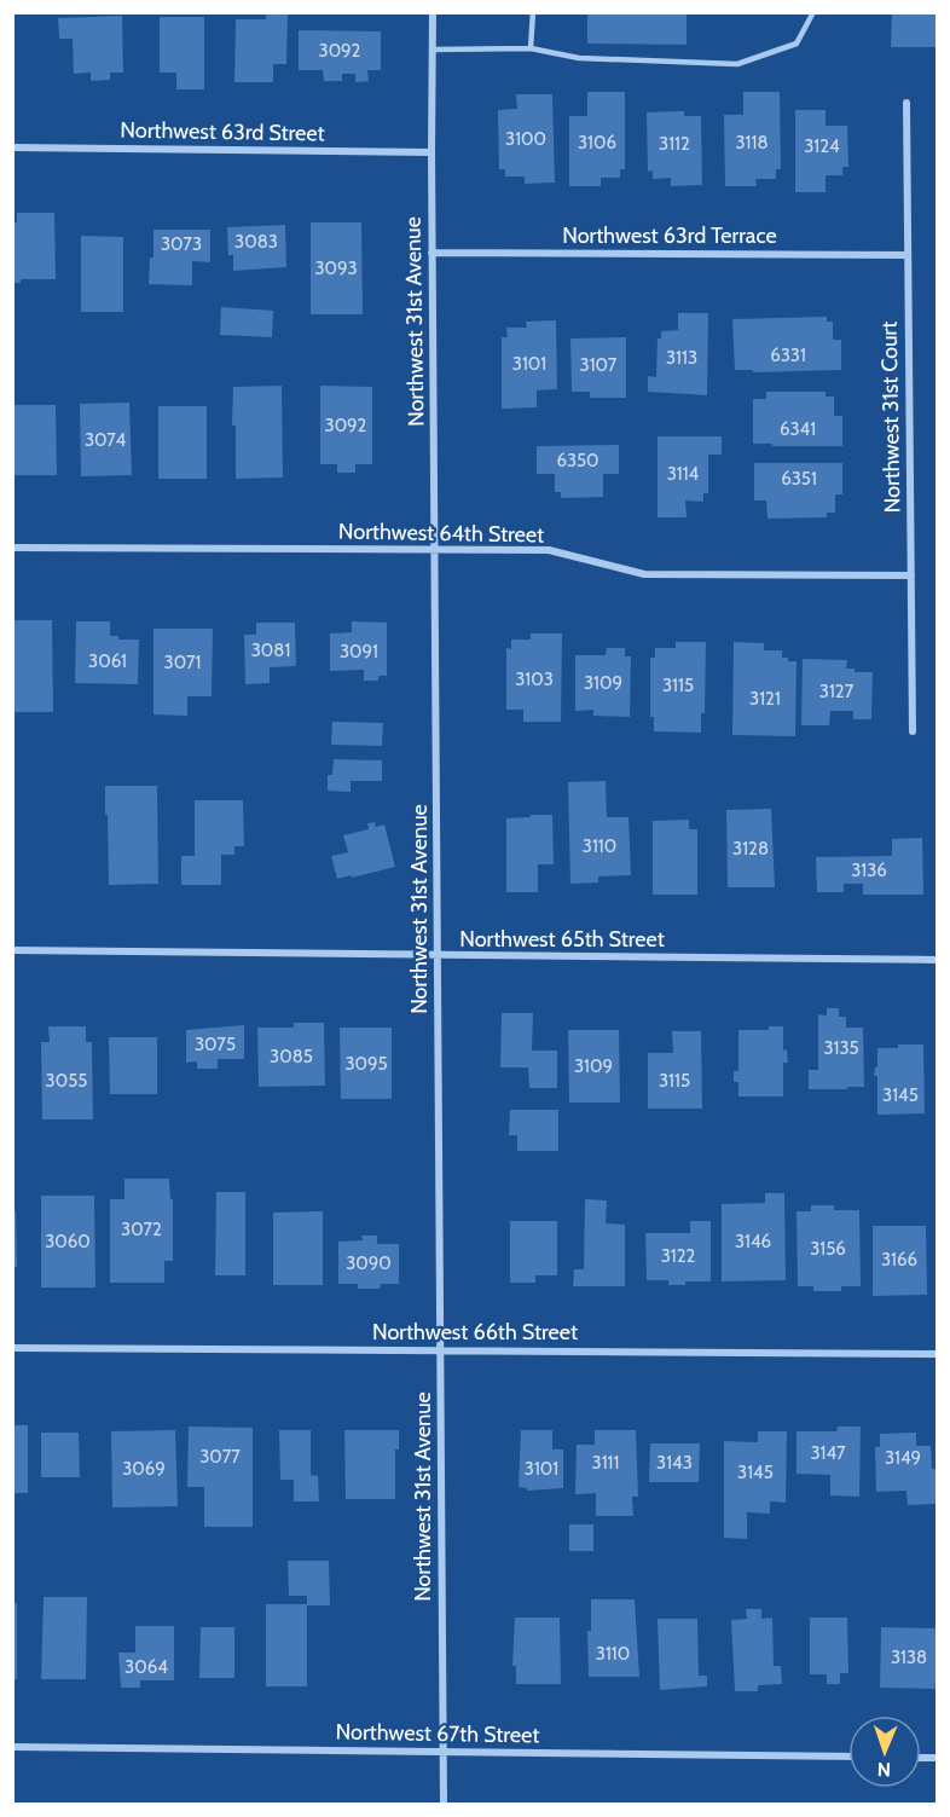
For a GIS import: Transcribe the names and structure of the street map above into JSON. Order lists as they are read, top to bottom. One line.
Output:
{"streets":{"street":["Northwest 63rd Street","Northwest 63rd Terrace","Northwest 31st Avenue","Northwest 31st Court","Northwest 64th Street","Northwest 65th Street","Northwest 66th Street","Northwest 67th Street"]},"crossings":[["Northwest 63rd Street","Northwest 31st Avenue"],["Northwest 63rd Terrace","Northwest 31st Avenue"],["Northwest 63rd Terrace","Northwest 31st Court"],["Northwest 31st Avenue","Northwest 64th Street"],["Northwest 31st Avenue","Northwest 65th Street"],["Northwest 31st Avenue","Northwest 66th Street"],["Northwest 31st Avenue","Northwest 67th Street"],["Northwest 31st Court","Northwest 64th Street"]],"house_numbers":["3092","3100","3106","3118","3112","3124","3083","3073","3093","6331","3113","3101","3107","3092","6341","3074","6350","3114","6351","3081","3091","3061","3071","3103","3109","3115","3127","3121","3110","3128","3136","3075","3135","3085","3095","3109","3055","3115","3145","3072","3060","3146","3156","3122","3166","3090","3147","3077","3149","3111","3143","3069","3101","3145","3110","3138","3064"],"north":"bottom"}
